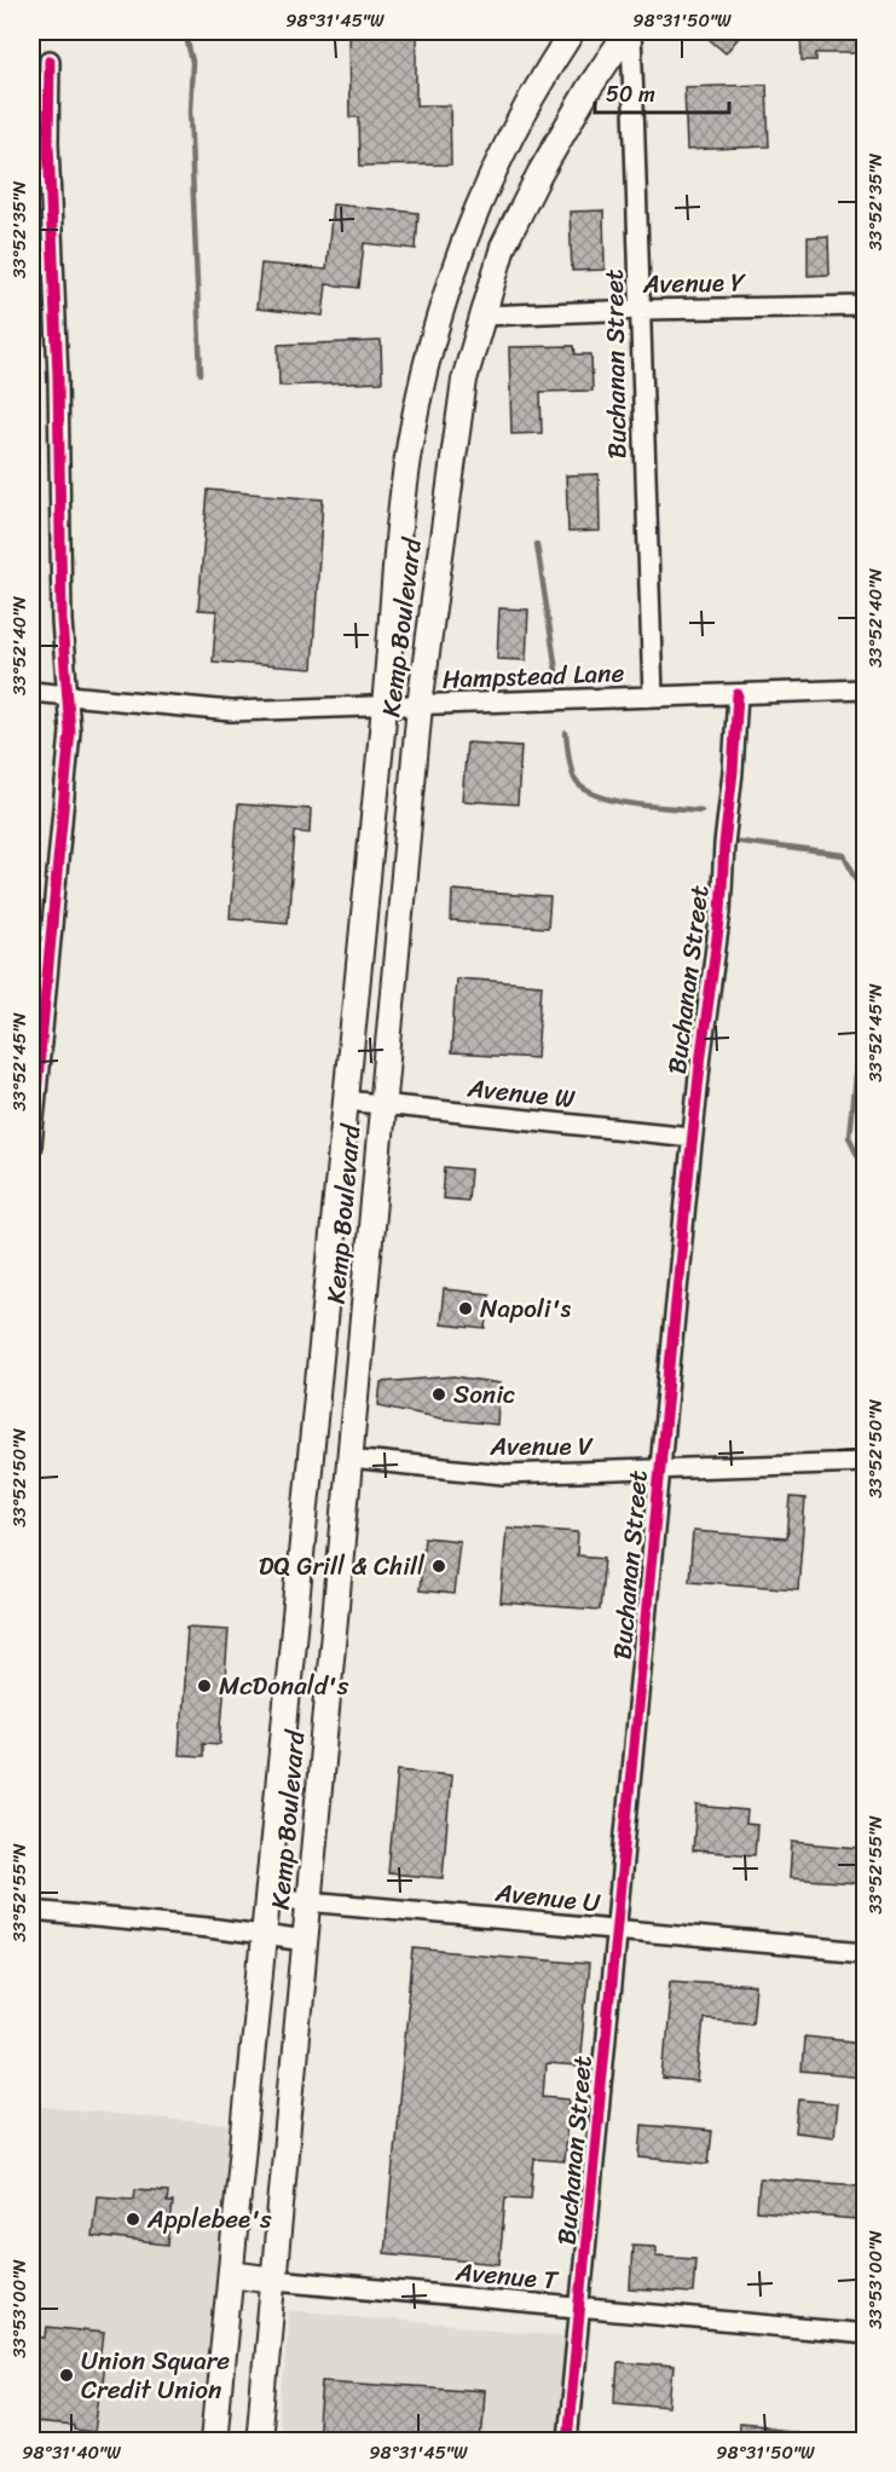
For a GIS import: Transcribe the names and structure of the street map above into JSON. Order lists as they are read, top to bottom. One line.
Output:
{"streets":{"main road":["Kemp Boulevard"],"street":["Avenue Y","Buchanan Street","Hampstead Lane","Avenue W","Avenue V","Avenue U","Avenue T"]},"crossings":[["Avenue Y","Buchanan Street"],["Avenue Y","Kemp Boulevard"],["Buchanan Street","Kemp Boulevard"],["Buchanan Street","Hampstead Lane"],["Buchanan Street","Avenue W"],["Buchanan Street","Avenue V"],["Buchanan Street","Avenue U"],["Buchanan Street","Avenue T"],["Kemp Boulevard","Hampstead Lane"],["Kemp Boulevard","Avenue W"],["Kemp Boulevard","Avenue V"],["Kemp Boulevard","Avenue U"],["Kemp Boulevard","Avenue T"]],"places":["Napoli's","Sonic","DQ Grill & Chill","McDonald's","Applebee's","Union Square Credit Union"],"scale_bar":"50 m","coordinates":["98°31'45\"W","98°31'50\"W","33°52'35\"N","33°52'40\"N","33°52'45\"N","33°52'50\"N","33°52'55\"N","33°53'00\"N","98°31'40\"W"]}
